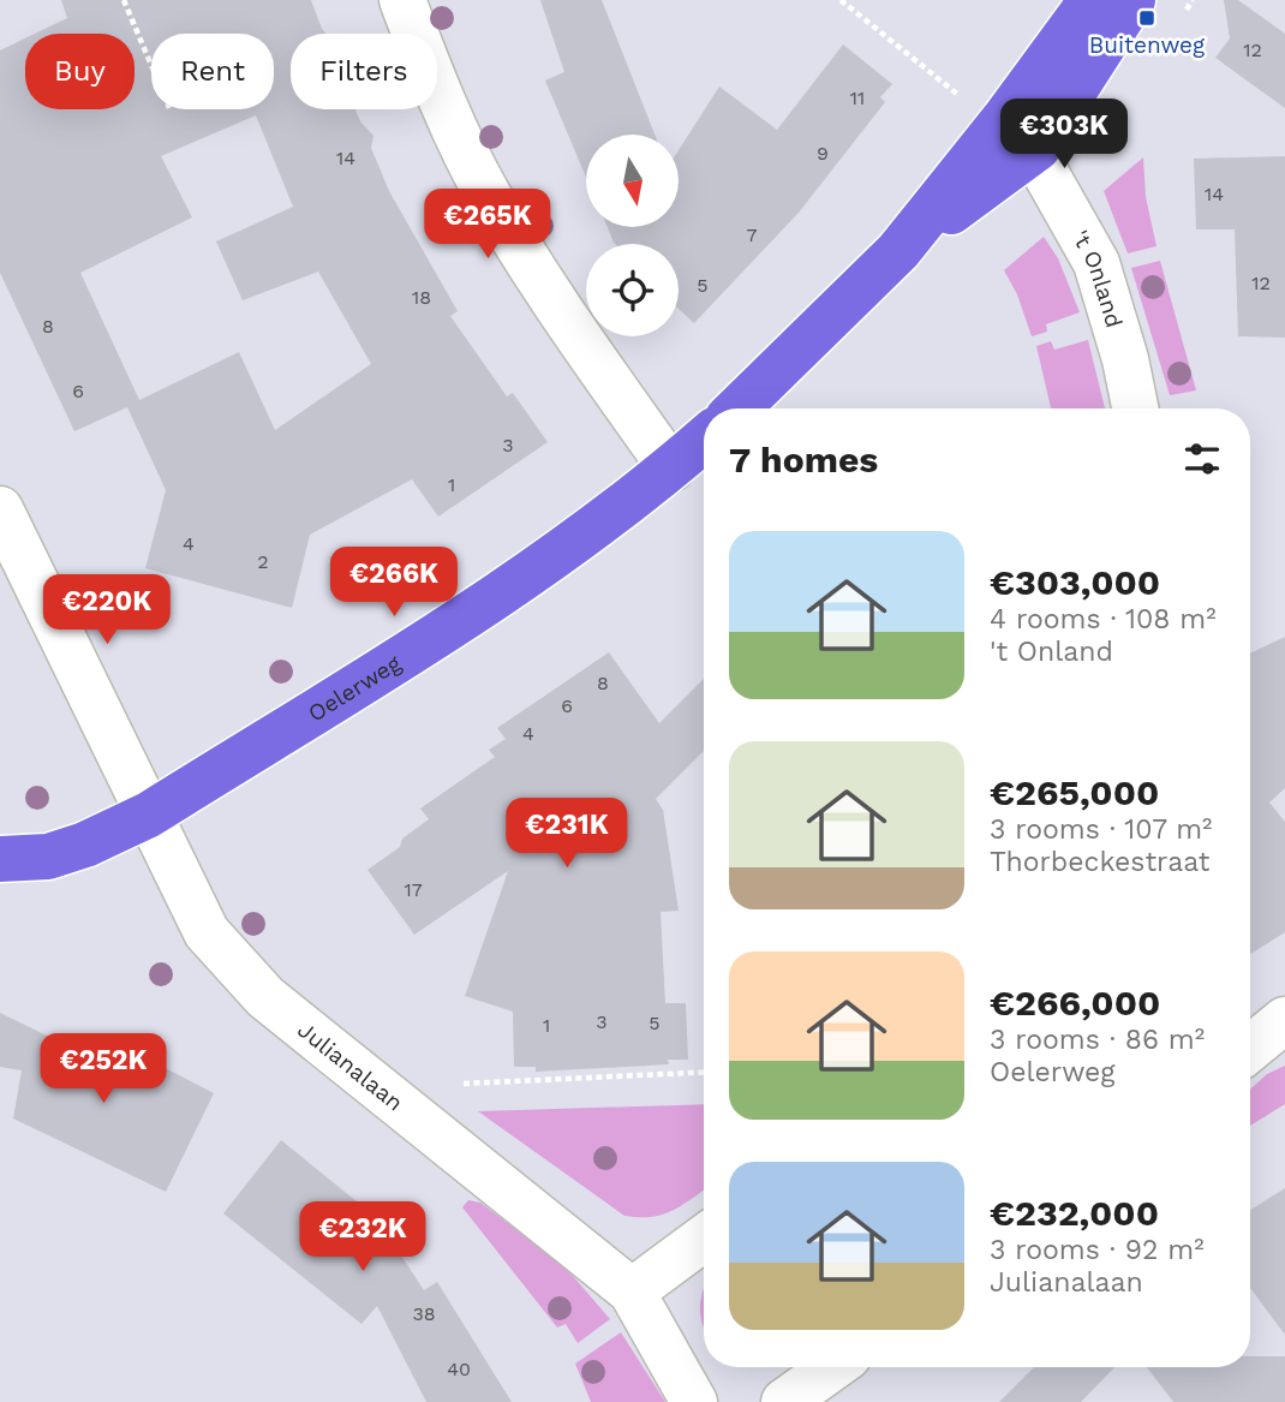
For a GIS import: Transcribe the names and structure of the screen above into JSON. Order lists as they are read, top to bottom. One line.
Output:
{"streets":{"main road":["Oelerweg"],"street":["'t Onland","Julianalaan"]},"crossings":[["Oelerweg","Julianalaan"]],"places":{"transit":["Buitenweg"]},"house_numbers":["12","11","9","14","14","7","12","5","18","8","6","3","1","4","2","8","6","4","17","3","5","1","38","40"],"north":"bottom","page":{"chip":["Buy","Rent","Filters"],"price":["€303K","€265K","€266K","€220K","€231K","€252K","€232K"],"heading":"7 homes","list":[{"name":"€303,000","note":"4 rooms · 108 m² · 't Onland"},{"name":"€265,000","note":"3 rooms · 107 m² · Thorbeckestraat"},{"name":"€266,000","note":"3 rooms · 86 m² · Oelerweg"},{"name":"€232,000","note":"3 rooms · 92 m² · Julianalaan"}]}}
